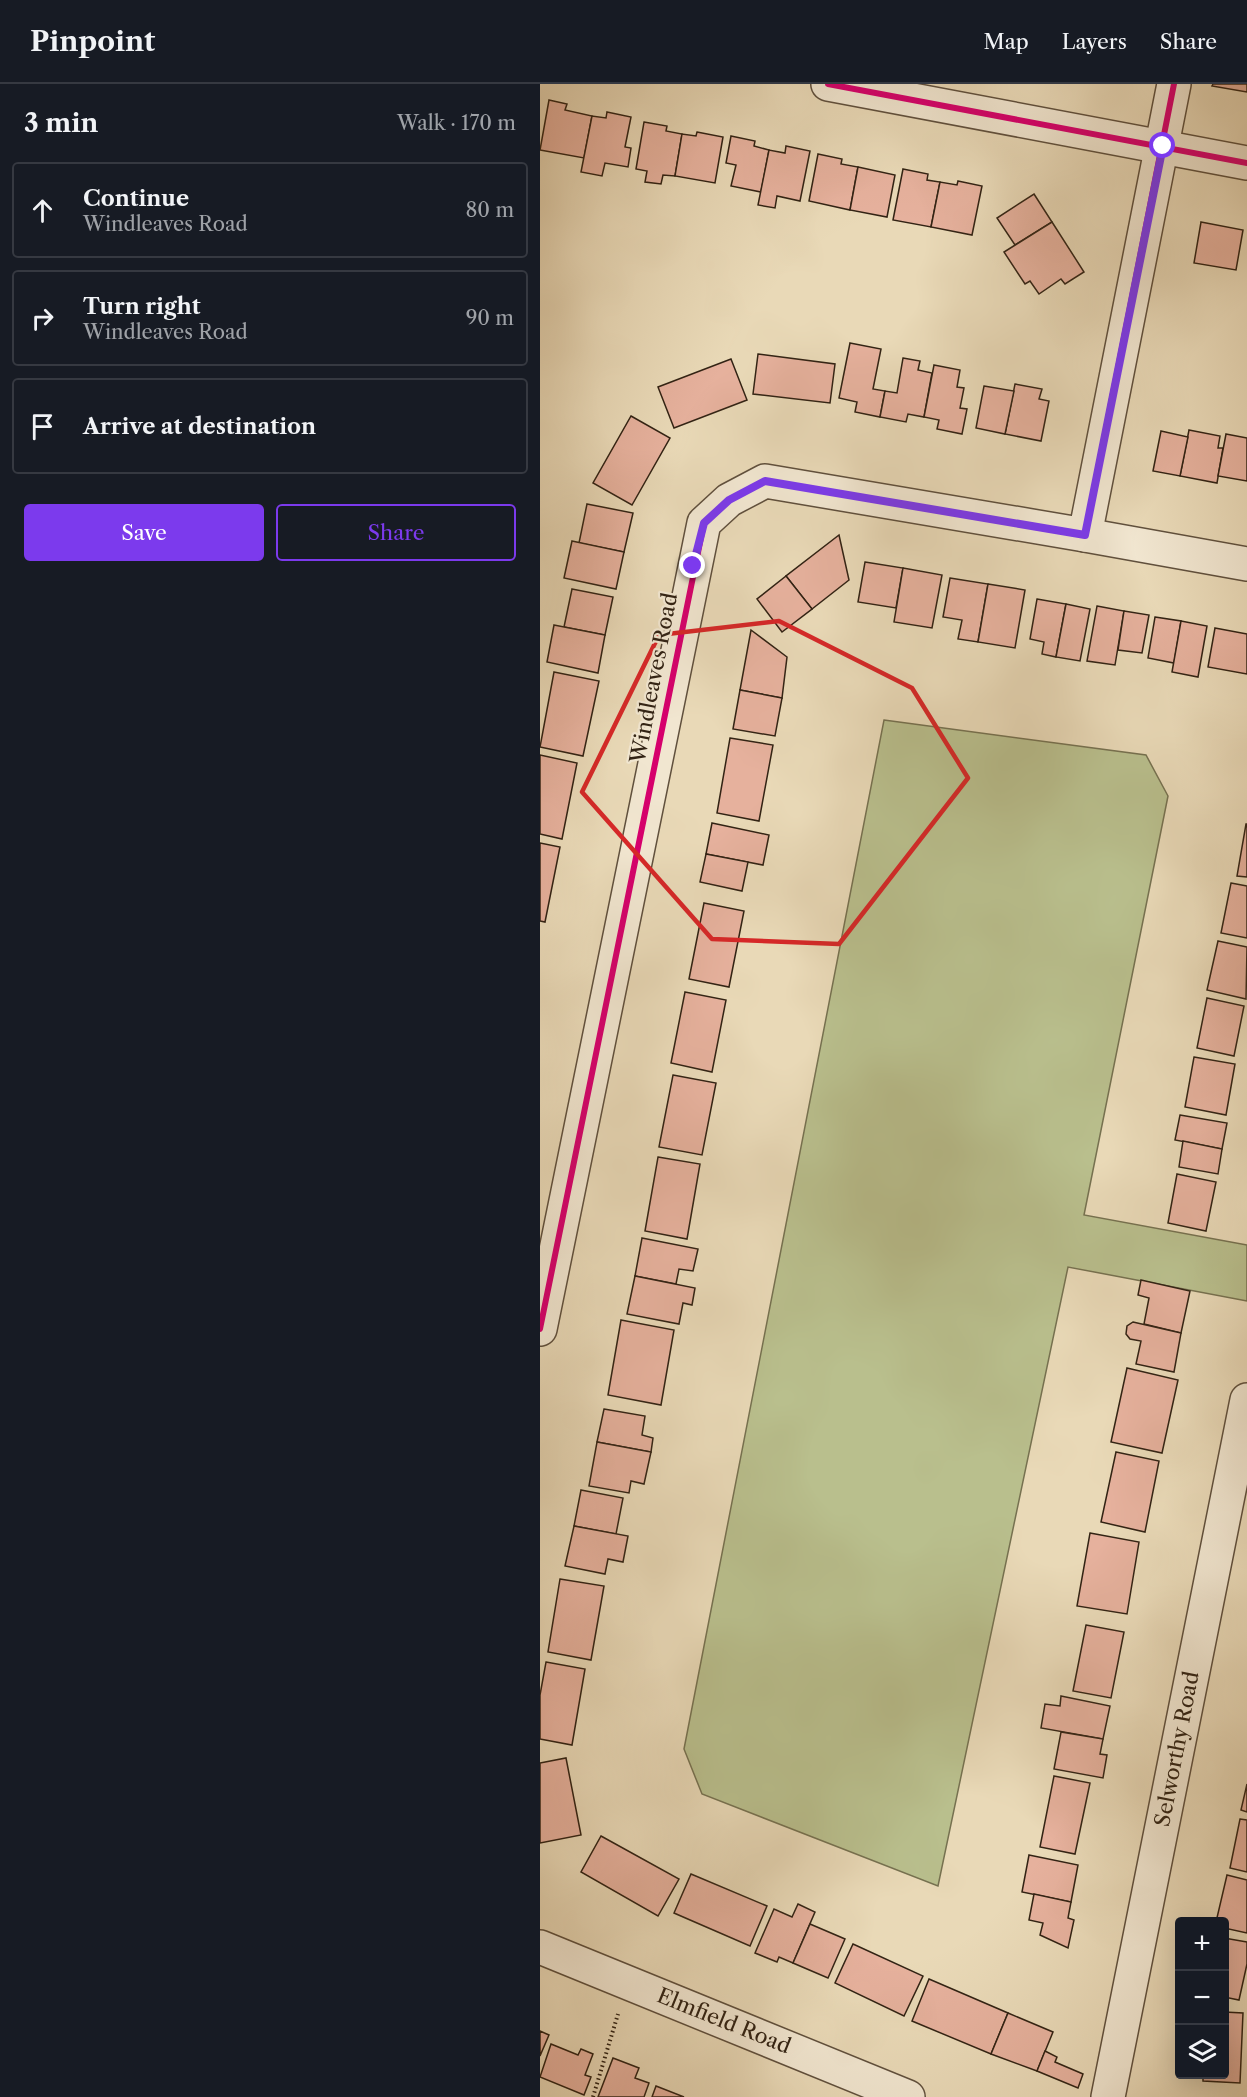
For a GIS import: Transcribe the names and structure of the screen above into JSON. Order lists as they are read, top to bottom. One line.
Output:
{"streets":{"street":["Windleaves Road","Selworthy Road","Elmfield Road"]},"page":{"header":"Pinpoint","nav":["Map","Layers","Share"],"heading":["3 min","Walk · 170 m"],"list":[["Continue","Windleaves Road","80 m"],["Turn right","Windleaves Road","90 m"],"Arrive at destination"],"buttons":["Save","Share"],"map_buttons":["+","−"]}}
